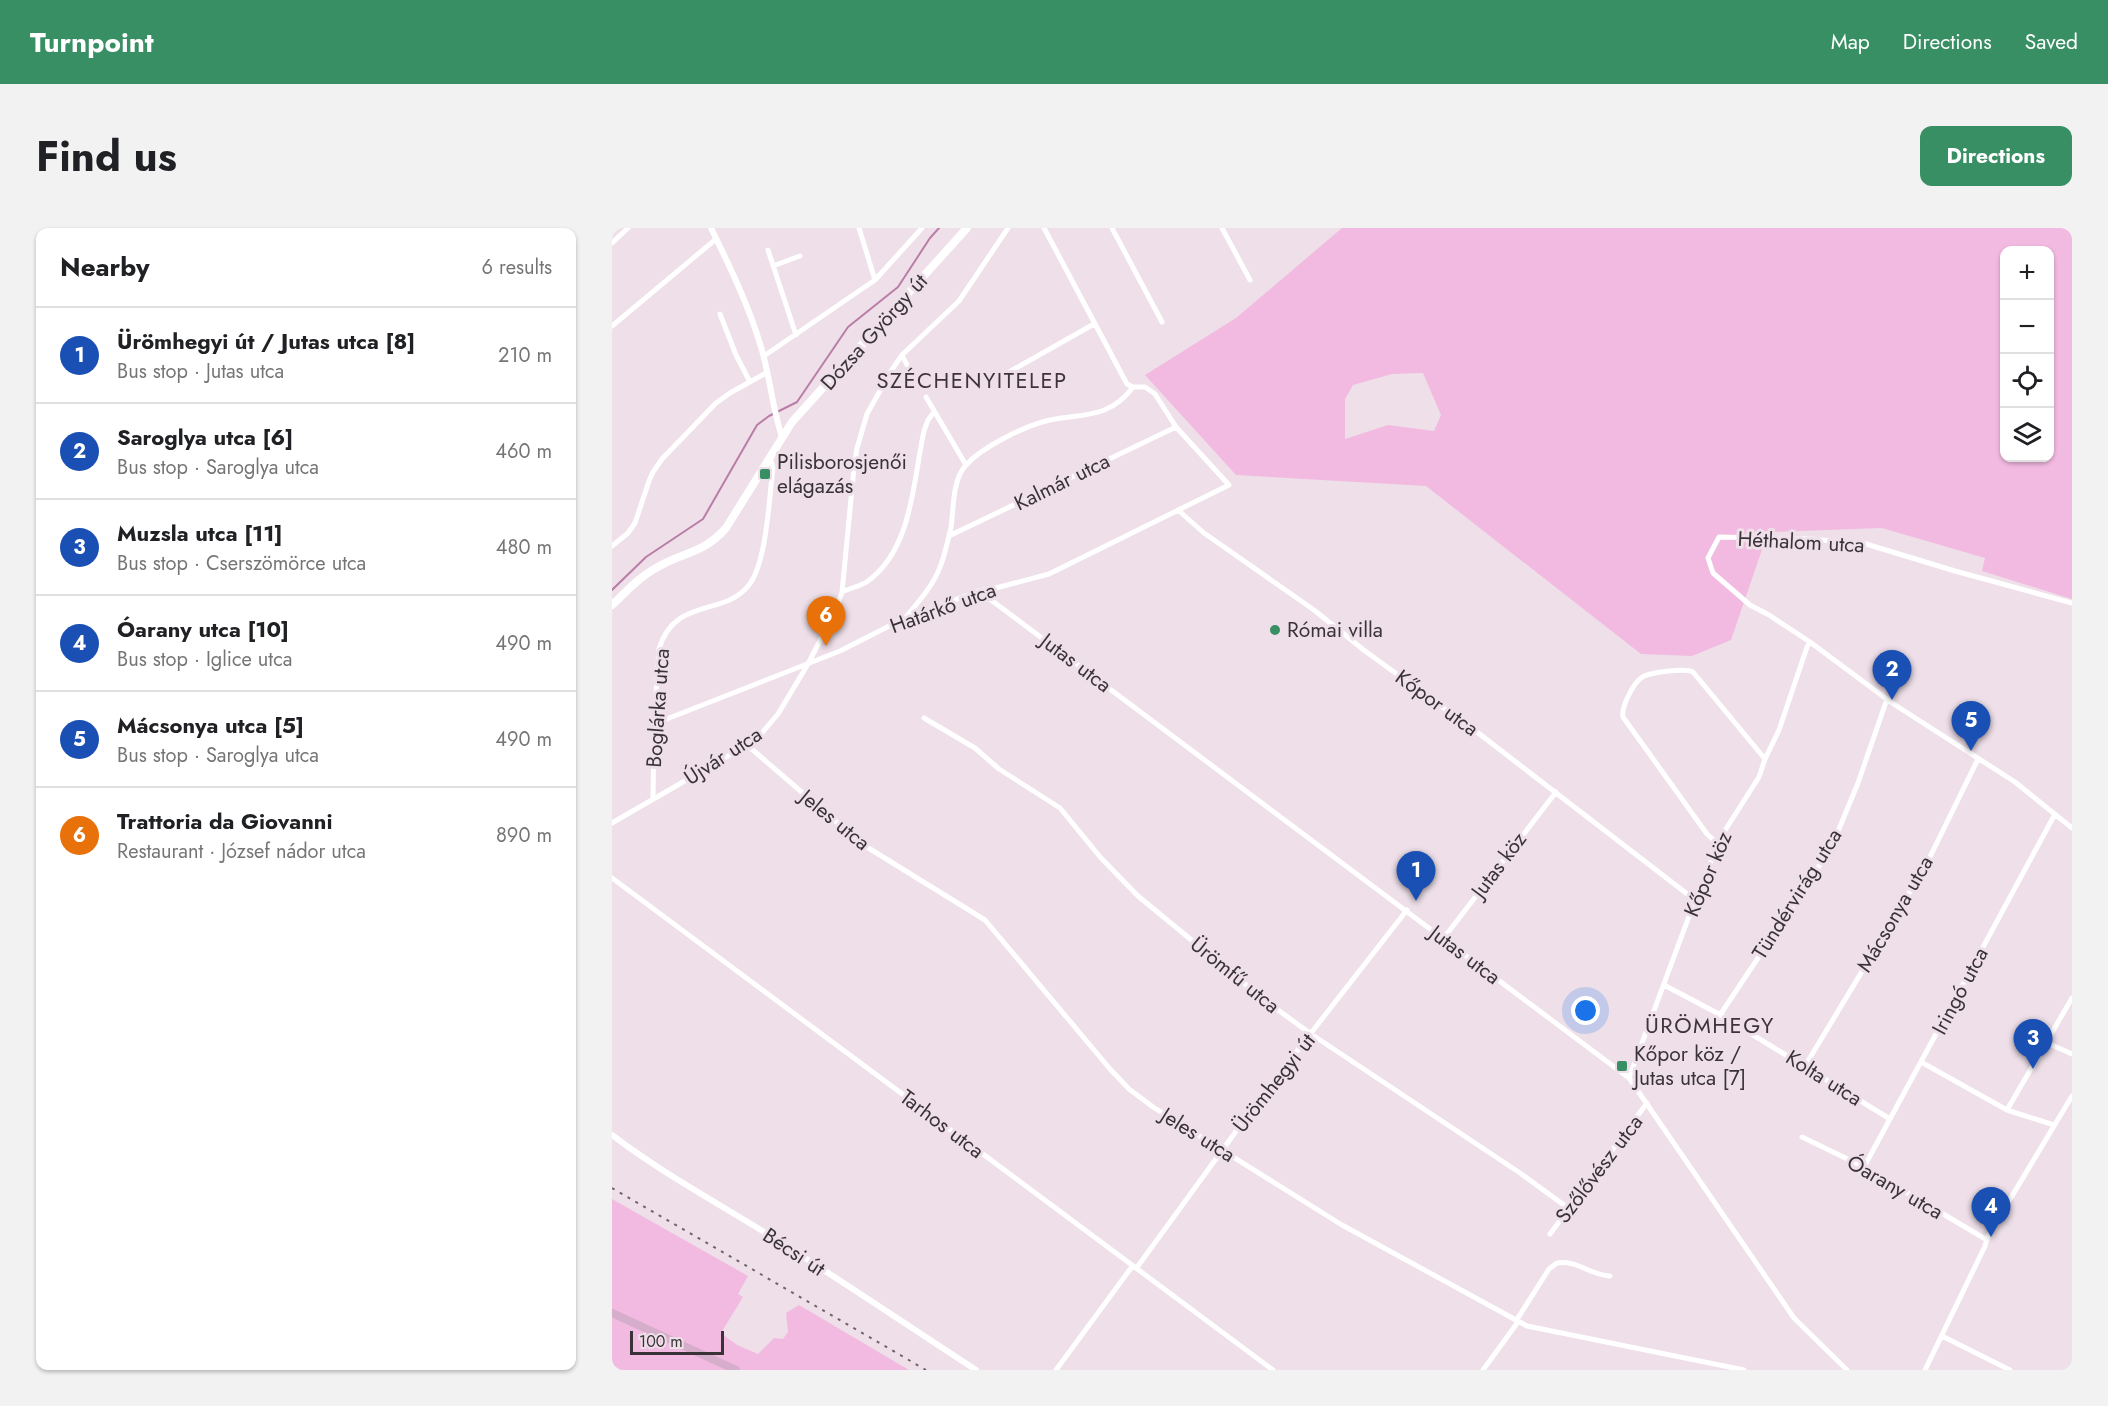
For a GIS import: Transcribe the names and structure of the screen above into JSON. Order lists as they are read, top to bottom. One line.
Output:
{"streets":{"main road":["Dózsa György út"],"street":["Kalmár utca","Héthalom utca","Határkő utca","Jutas utca","Kőpor utca","Boglárka utca","Újvár utca","Jeles utca","Jutas köz","Kőpor köz","Tündérvirág utca","Mácsonya utca","Ürömfű utca","Iringó utca","Kolta utca","Ürömhegyi út","Tarhos utca","Szőlővész utca","Óarany utca","Bécsi út"]},"crossings":[["Dózsa György út","Boglárka utca"],["Kalmár utca","Határkő utca"],["Héthalom utca","Kőpor köz"],["Határkő utca","Jutas utca"],["Határkő utca","Kőpor utca"],["Határkő utca","Boglárka utca"],["Határkő utca","Újvár utca"],["Jutas utca","Jutas köz"],["Jutas utca","Kőpor köz"],["Jutas utca","Ürömhegyi út"],["Jutas utca","Szőlővész utca"],["Kőpor utca","Jutas köz"],["Kőpor utca","Kőpor köz"],["Boglárka utca","Újvár utca"],["Újvár utca","Jeles utca"],["Jeles utca","Ürömhegyi út"],["Kőpor köz","Kolta utca"],["Tündérvirág utca","Kolta utca"],["Mácsonya utca","Kolta utca"],["Ürömfű utca","Ürömhegyi út"],["Ürömfű utca","Szőlővész utca"],["Iringó utca","Kolta utca"],["Iringó utca","Óarany utca"],["Ürömhegyi út","Tarhos utca"]],"districts":["SZÉCHENYITELEP","ÜRÖMHEGY"],"places":{"transit":["Pilisborosjenői elágazás","Kőpor köz / Jutas utca [7]"],"other":["Római villa"]},"scale_bar":"100 m","page":{"header":"Turnpoint","nav":["Map","Directions","Saved"],"title":"Find us","buttons":"Directions","heading":["Nearby","6 results"],"map_buttons":["+","−"],"list":[{"mark":"1","name":"Ürömhegyi út / Jutas utca [8]","note":"Bus stop · Jutas utca","value":"210 m"},{"mark":"2","name":"Saroglya utca [6]","note":"Bus stop · Saroglya utca","value":"460 m"},{"mark":"3","name":"Muzsla utca [11]","note":"Bus stop · Cserszömörce utca","value":"480 m"},{"mark":"4","name":"Óarany utca [10]","note":"Bus stop · Iglice utca","value":"490 m"},{"mark":"5","name":"Mácsonya utca [5]","note":"Bus stop · Saroglya utca","value":"490 m"},{"mark":"6","name":"Trattoria da Giovanni","note":"Restaurant · József nádor utca","value":"890 m"}],"pins":["6","2","5","1","3","4"],"scale":"100 m"}}
